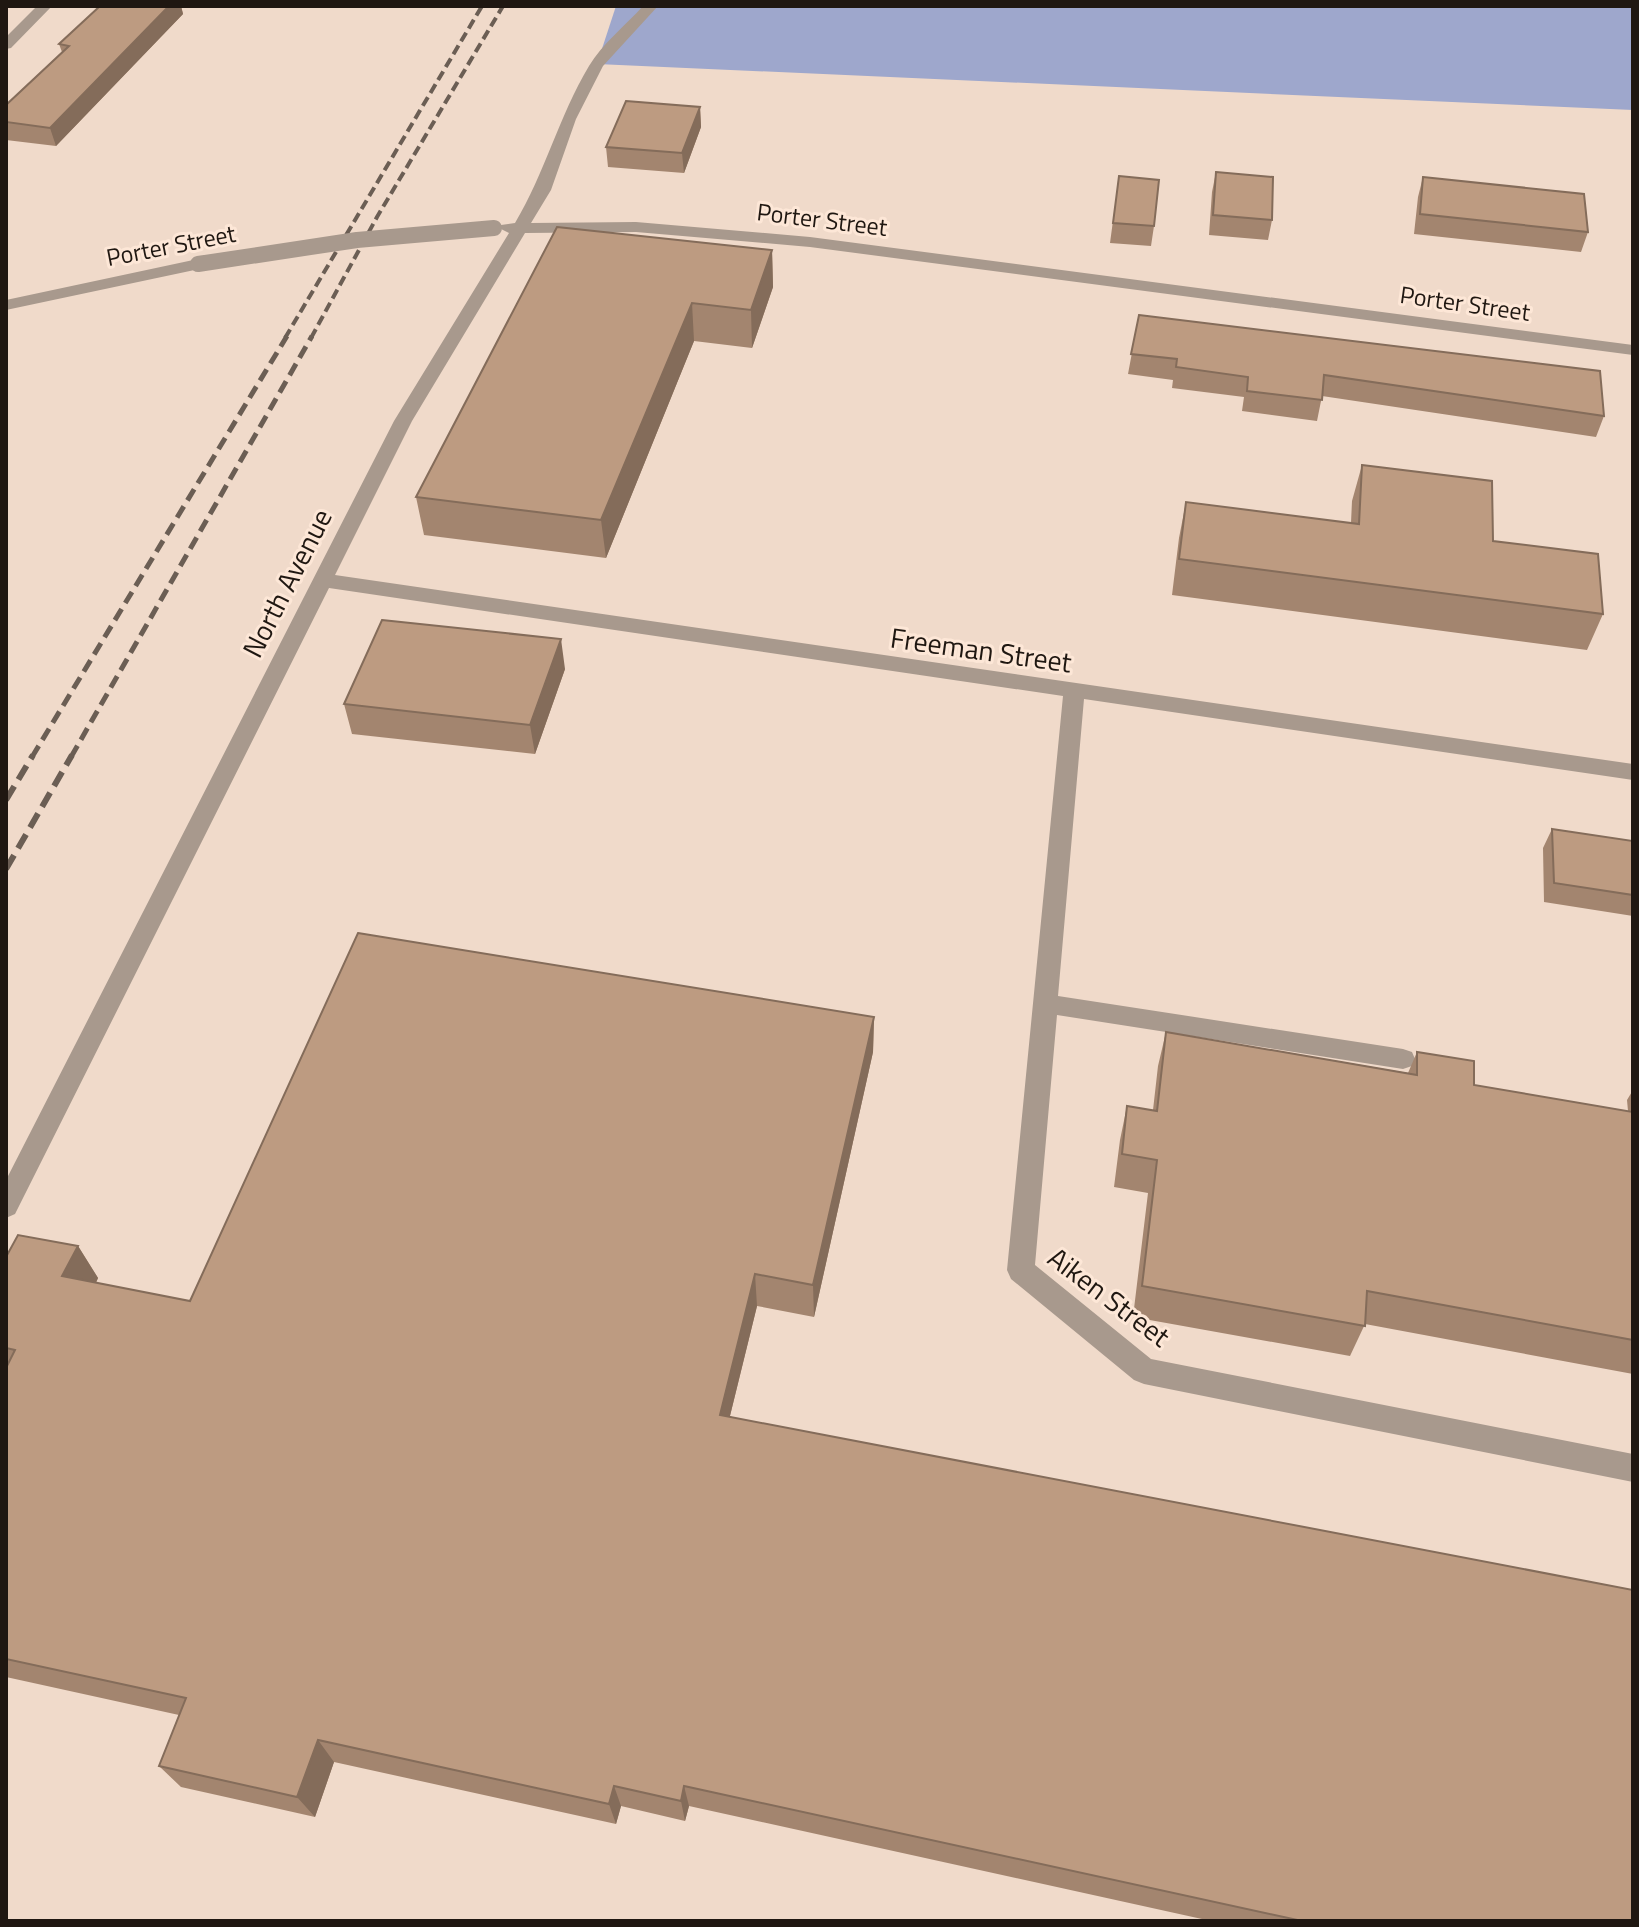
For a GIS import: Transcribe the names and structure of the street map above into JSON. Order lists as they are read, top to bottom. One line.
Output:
{"streets":{"street":["Porter Street","North Avenue","Freeman Street","Aiken Street"]},"crossings":[["Porter Street","North Avenue"],["North Avenue","Freeman Street"],["Freeman Street","Aiken Street"]]}
